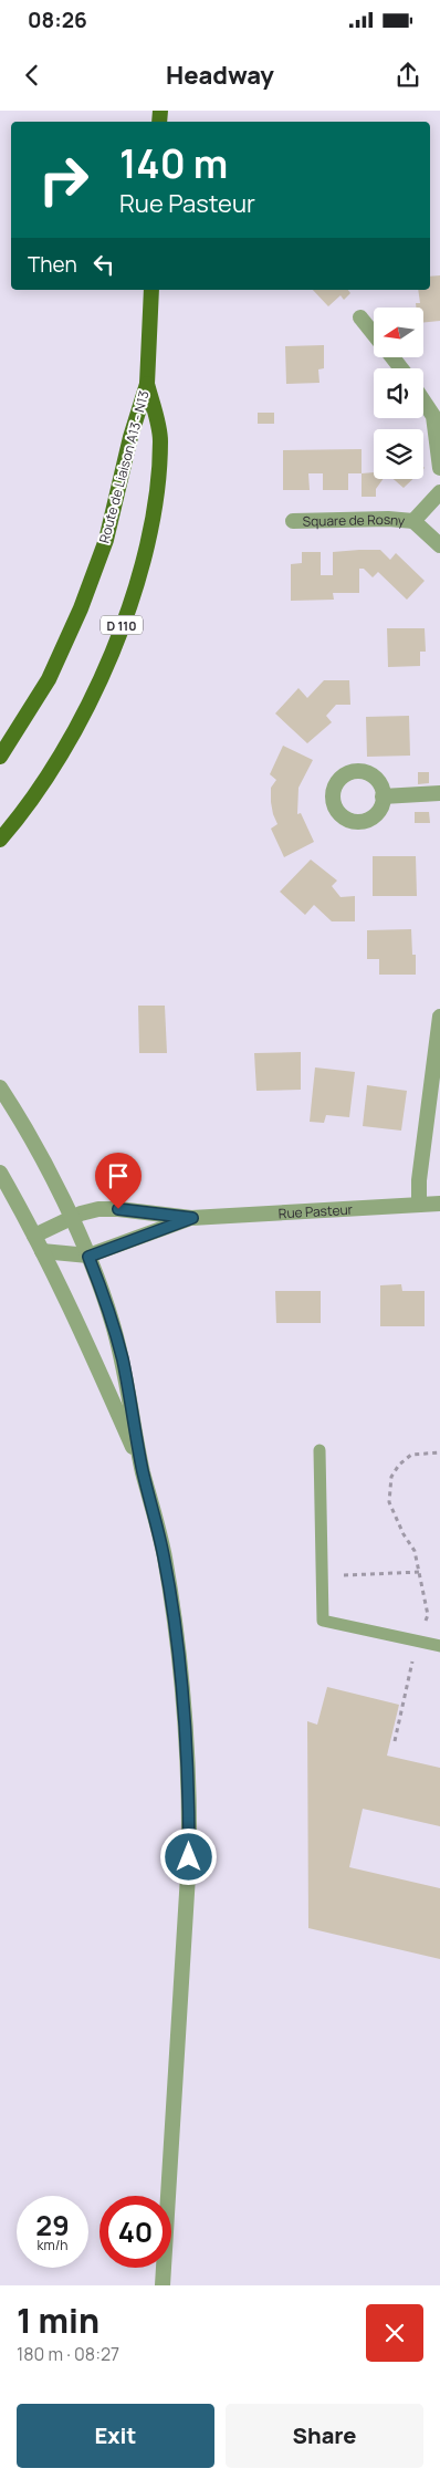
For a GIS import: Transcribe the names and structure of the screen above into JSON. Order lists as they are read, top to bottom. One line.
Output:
{"streets":{"main road":["Route de Liaison A13 - N13","D 110"],"street":["Square de Rosny","Rue Pasteur"]},"crossings":[["Route de Liaison A13 - N13","D 110"]],"north":"left","page":{"status":"08:26","header":"Headway","turn":["140 m","Rue Pasteur"],"then":"Then","speed":"29 km/h","limit":"40","heading":["1 min","180 m · 08:27"],"buttons":["Exit","Share"]}}
